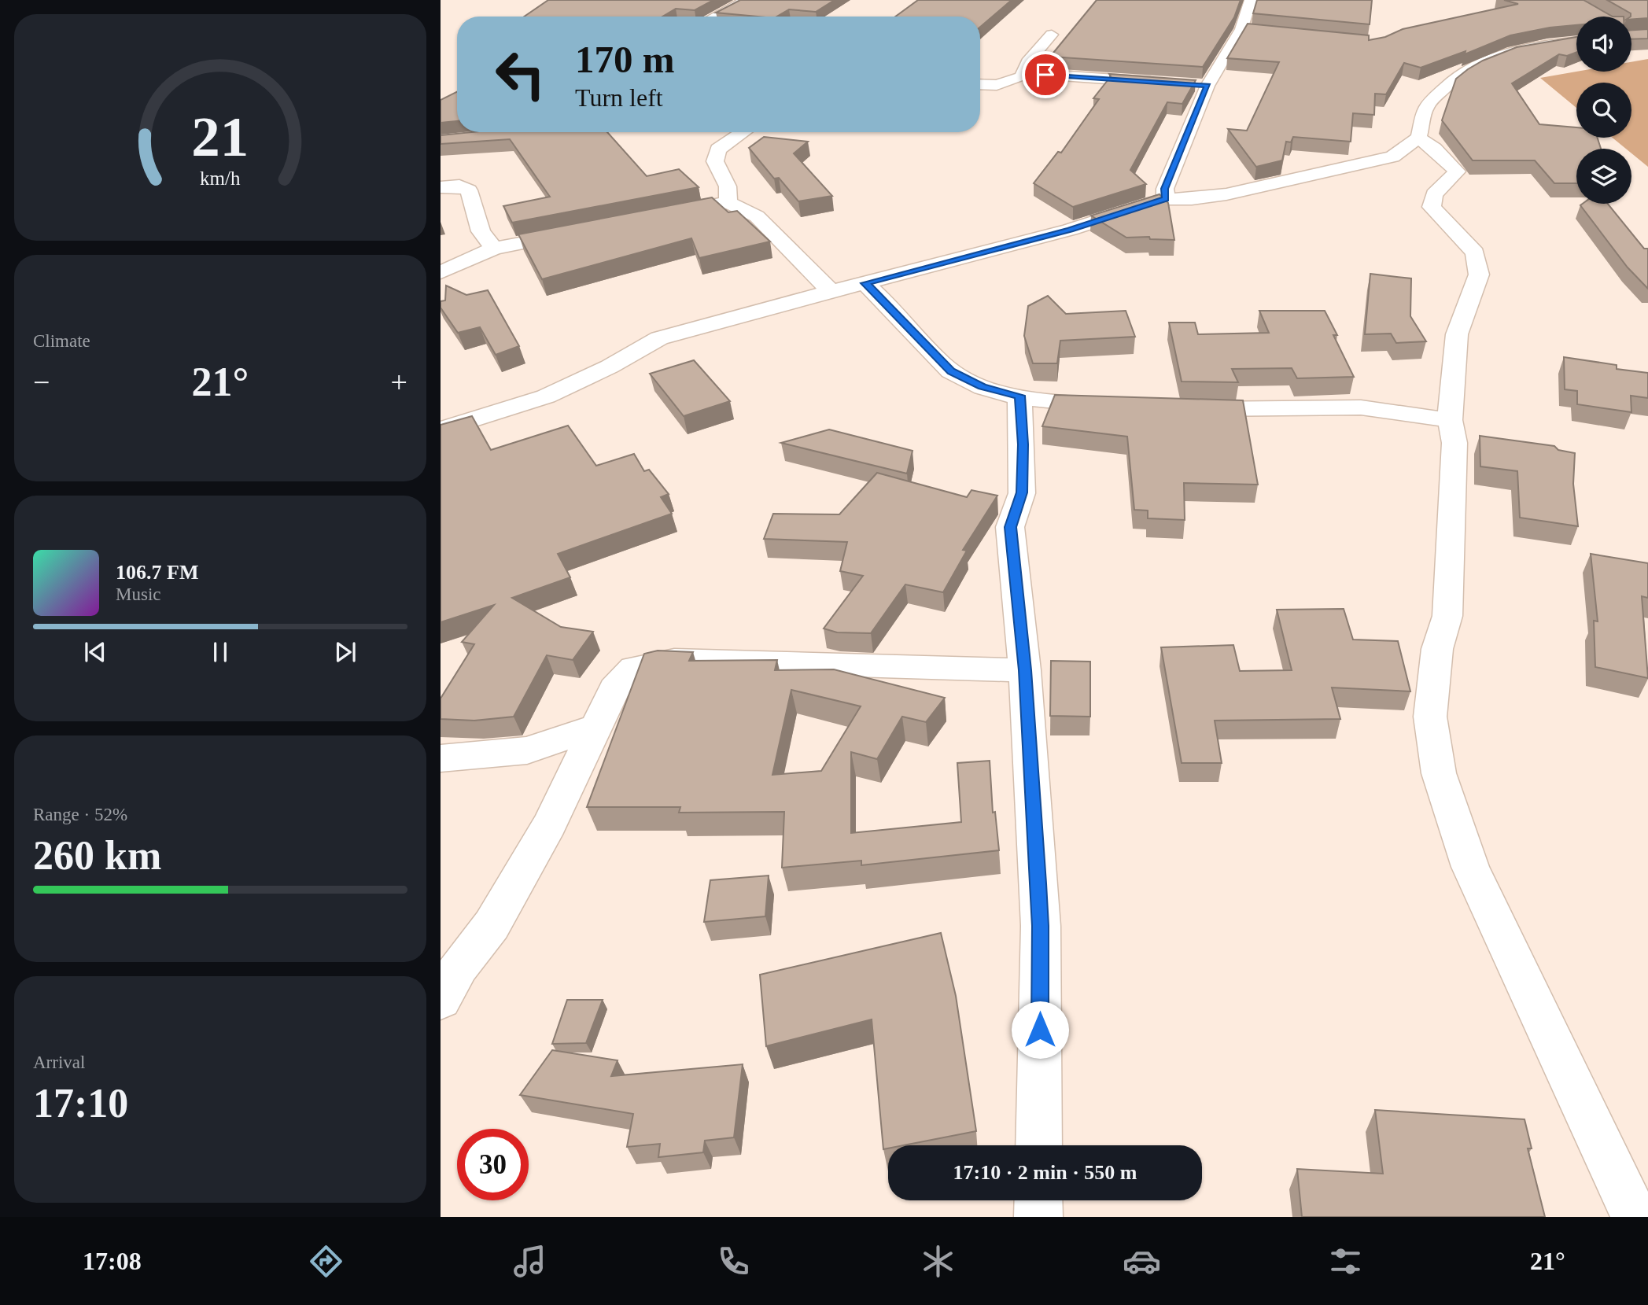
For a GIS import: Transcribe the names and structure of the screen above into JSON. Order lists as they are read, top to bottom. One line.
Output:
{"page":{"turn":["170 m","Turn left"],"tile":["Climate",["Range · 52%","260 km"],["Arrival","17:10"]],"heat":["−","21°","+"],"song":["106.7 FM","Music"],"limit":"30","trip":"17:10 · 2 min · 550 m","tabs":["17:08","21°"],"gauge":["21","km/h"]}}
